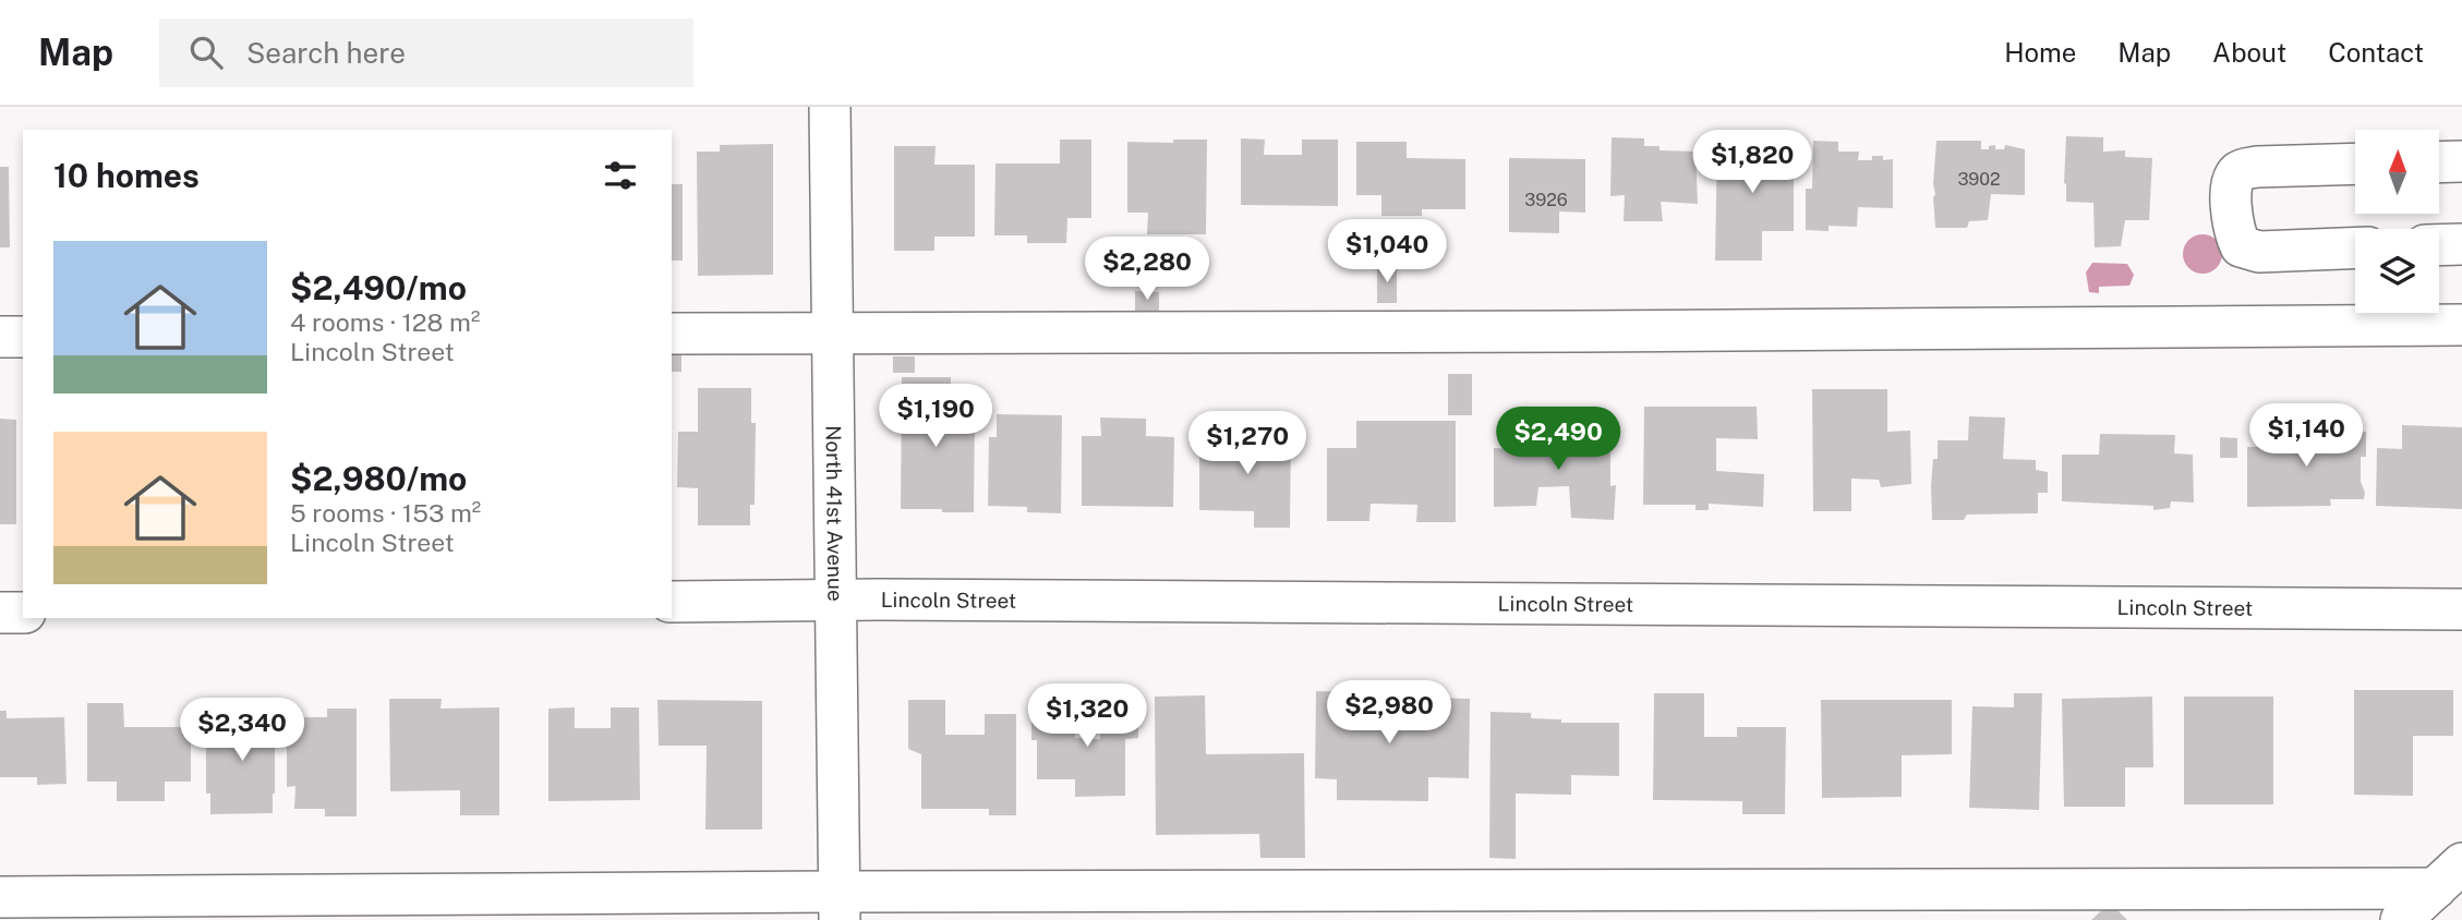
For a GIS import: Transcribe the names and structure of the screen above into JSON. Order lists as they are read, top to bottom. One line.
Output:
{"streets":{"street":["North 41st Avenue","Lincoln Street"]},"crossings":[["North 41st Avenue","Lincoln Street"]],"house_numbers":["3902","3926"],"north":"top","page":{"header":"Map","search":"Search here","nav":["Home","Map","About","Contact"],"price":["$1,820","$1,040","$2,280","$1,190","$1,140","$2,490","$1,270","$2,980","$1,320","$2,340"],"heading":"10 homes","list":[{"name":"$2,490/mo","note":"4 rooms · 128 m² · Lincoln Street"},{"name":"$2,980/mo","note":"5 rooms · 153 m² · Lincoln Street"}]}}
